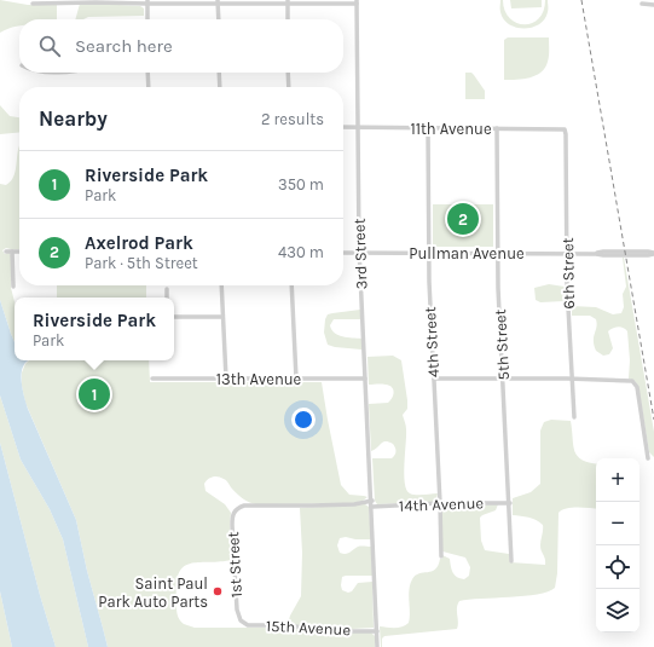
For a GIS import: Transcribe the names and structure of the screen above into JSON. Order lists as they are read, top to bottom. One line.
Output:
{"streets":{"street":["11th Avenue","Pullman Avenue","3rd Street","6th Street","4th Street","5th Street","13th Avenue","14th Avenue","1st Street","15th Avenue"]},"crossings":[["11th Avenue","3rd Street"],["11th Avenue","6th Street"],["11th Avenue","4th Street"],["11th Avenue","5th Street"],["Pullman Avenue","3rd Street"],["Pullman Avenue","6th Street"],["Pullman Avenue","4th Street"],["Pullman Avenue","5th Street"],["3rd Street","13th Avenue"],["3rd Street","14th Avenue"],["3rd Street","1st Street"],["3rd Street","15th Avenue"],["4th Street","14th Avenue"],["5th Street","14th Avenue"],["1st Street","15th Avenue"]],"places":["Saint Paul Park Auto Parts"],"page":{"search":"Search here","heading":["Nearby","2 results"],"list":[{"mark":"1","name":"Riverside Park","note":"Park","value":"350 m"},{"mark":"2","name":"Axelrod Park","note":"Park · 5th Street","value":"430 m"}],"pins":["2","1"],"popup":["Riverside Park","Park"],"map_buttons":["+","−"]}}
